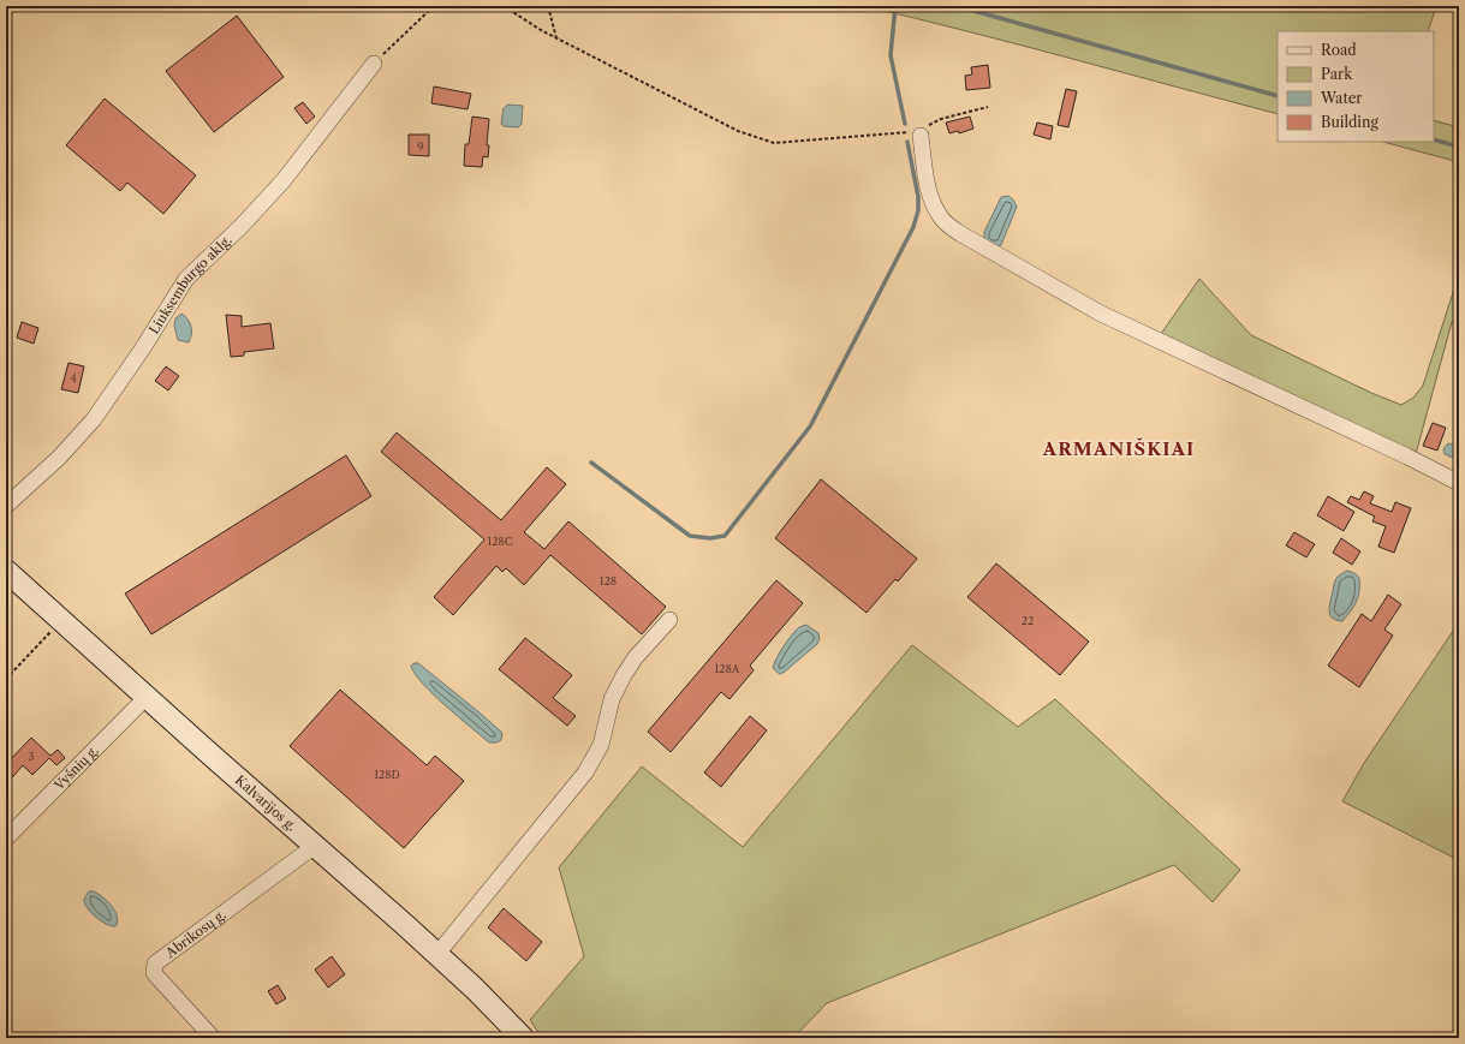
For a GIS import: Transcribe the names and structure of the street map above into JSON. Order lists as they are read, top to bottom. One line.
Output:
{"streets":{"main road":["Kalvarijos g."],"street":["Liuksemburgo aklg.","Vyšnių g.","Abrikosų g."]},"crossings":[["Vyšnių g.","Kalvarijos g."],["Kalvarijos g.","Abrikosų g."]],"districts":["ARMANIŠKIAI"],"house_numbers":["9","4","128C","128","22","128A","3","128D"],"legend":["Road","Park","Water","Building"]}
